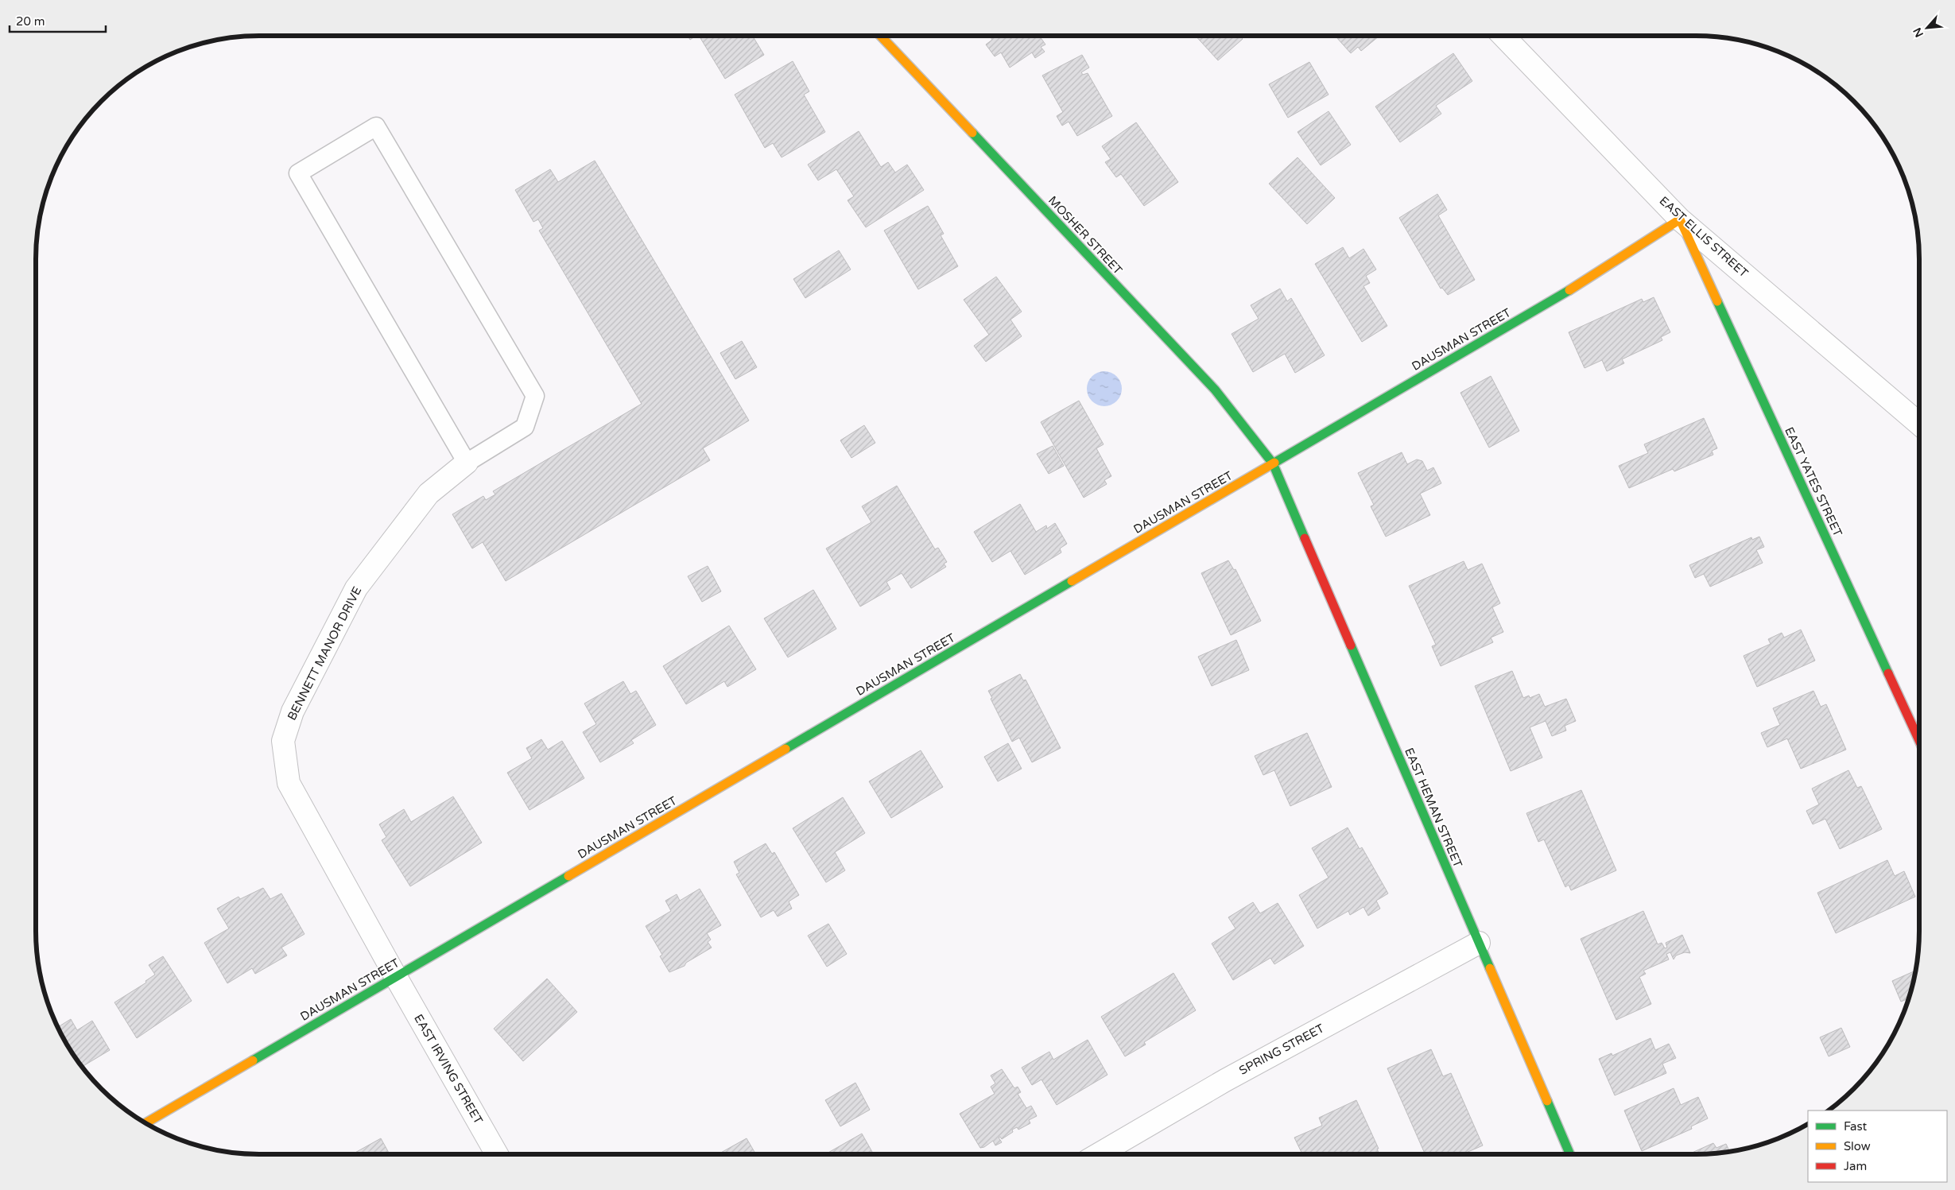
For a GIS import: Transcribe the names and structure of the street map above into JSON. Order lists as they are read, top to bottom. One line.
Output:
{"streets":{"street":["MOSHER STREET","EAST ELLIS STREET","DAUSMAN STREET","EAST YATES STREET","BENNETT MANOR DRIVE","EAST HEMAN STREET","SPRING STREET","EAST IRVING STREET"]},"crossings":[["MOSHER STREET","DAUSMAN STREET"],["MOSHER STREET","EAST HEMAN STREET"],["EAST ELLIS STREET","DAUSMAN STREET"],["EAST ELLIS STREET","EAST YATES STREET"],["DAUSMAN STREET","EAST YATES STREET"],["DAUSMAN STREET","BENNETT MANOR DRIVE"],["DAUSMAN STREET","EAST HEMAN STREET"],["DAUSMAN STREET","EAST IRVING STREET"],["BENNETT MANOR DRIVE","EAST IRVING STREET"],["EAST HEMAN STREET","SPRING STREET"]],"legend":["Fast","Slow","Jam"],"scale_bar":"20 m","north":"bottom left"}
